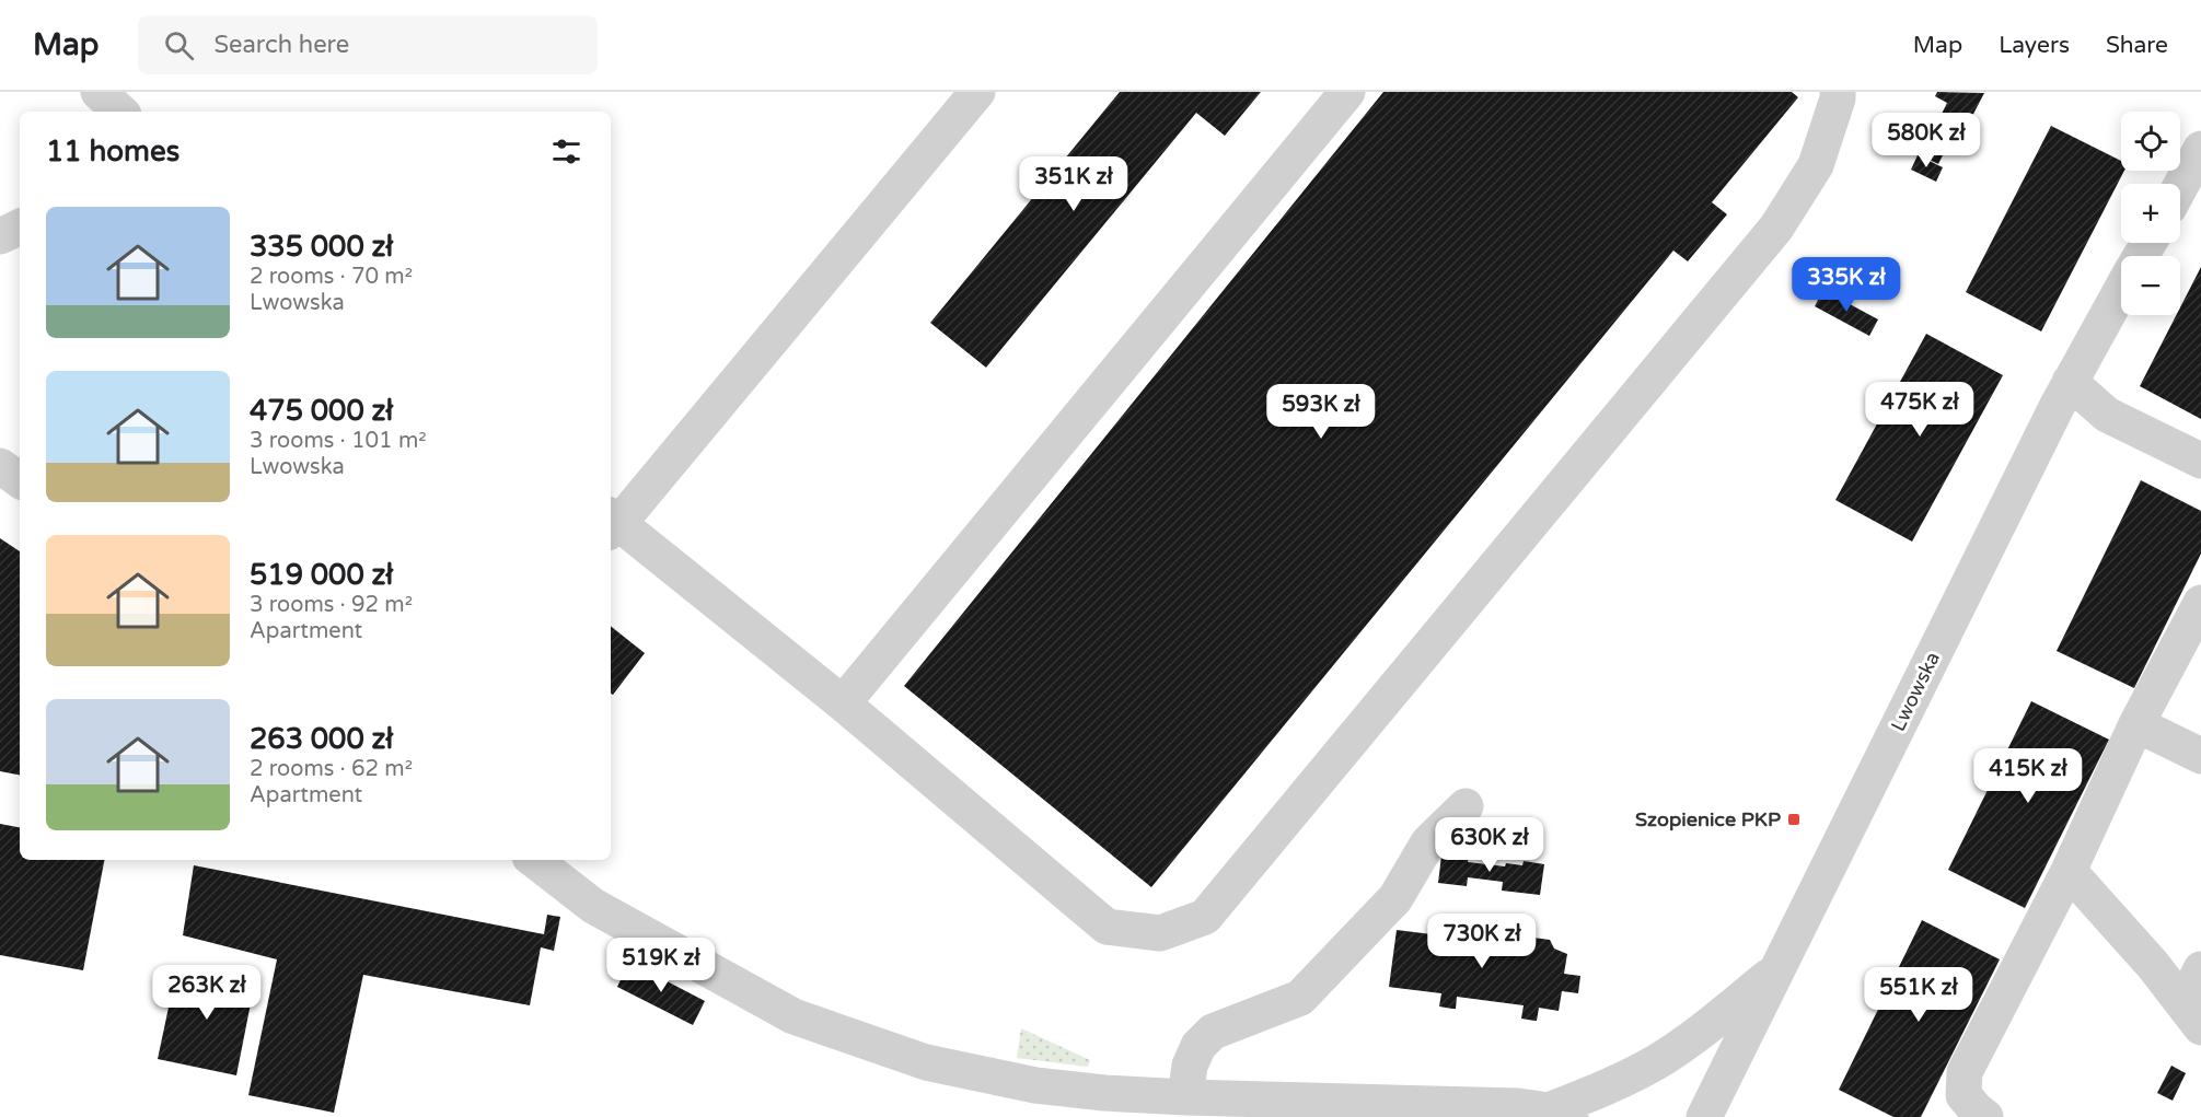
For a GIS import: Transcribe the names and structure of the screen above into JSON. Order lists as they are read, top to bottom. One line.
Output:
{"streets":{"street":["Lwowska"]},"places":{"transit":["Szopienice PKP"]},"page":{"header":"Map","search":"Search here","nav":["Map","Layers","Share"],"map_buttons":["+","−"],"heading":"11 homes","price":["580K zł","351K zł","335K zł","475K zł","593K zł","415K zł","630K zł","730K zł","519K zł","263K zł","551K zł"],"list":[{"name":"335 000 zł","note":"2 rooms · 70 m² · Lwowska"},{"name":"475 000 zł","note":"3 rooms · 101 m² · Lwowska"},{"name":"519 000 zł","note":"3 rooms · 92 m² · Apartment"},{"name":"263 000 zł","note":"2 rooms · 62 m² · Apartment"}]}}
